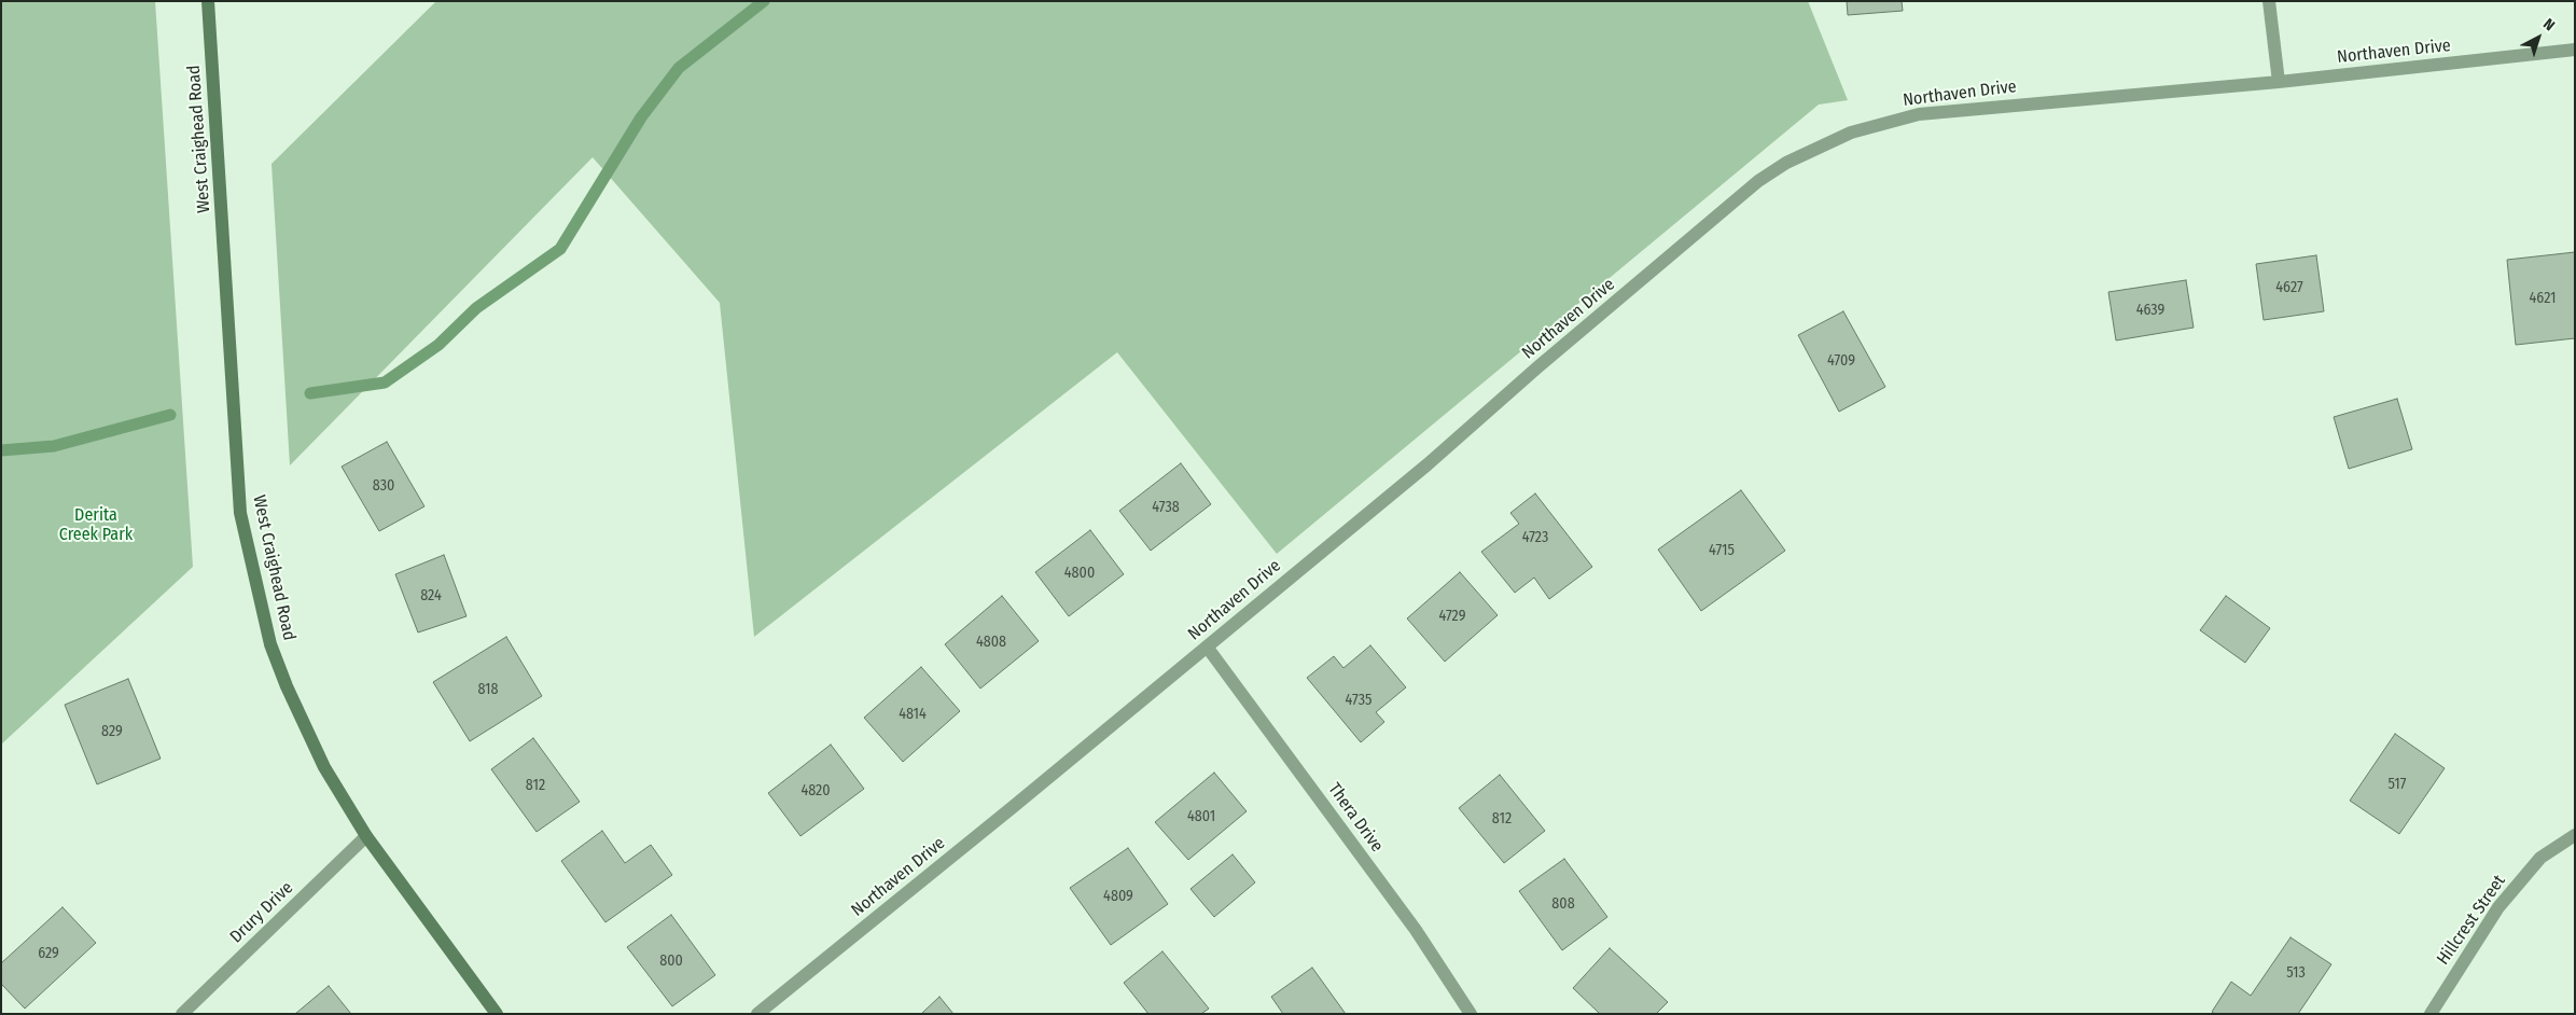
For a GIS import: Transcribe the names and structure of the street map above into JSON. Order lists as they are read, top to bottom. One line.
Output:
{"streets":{"street":["Northaven Drive","West Craighead Road","Thera Drive","Drury Drive","Hillcrest Street"]},"crossings":[["Northaven Drive","Thera Drive"],["West Craighead Road","Drury Drive"]],"parks":["Derita Creek Park"],"house_numbers":["4627","4621","4639","4709","830","4738","4723","4715","4800","824","4729","4808","818","4735","4814","829","517","812","4820","4801","812","4809","808","629","800","513"],"north":"top right"}
